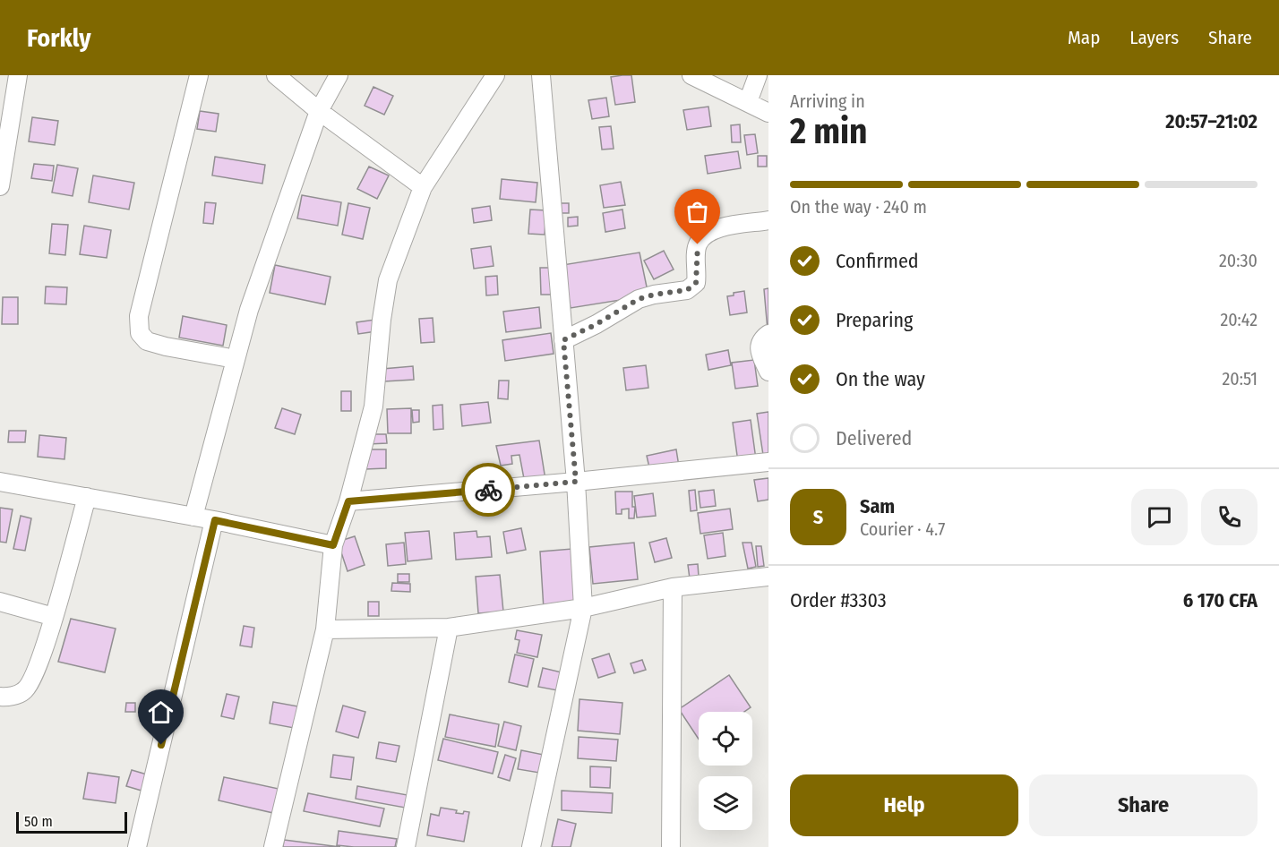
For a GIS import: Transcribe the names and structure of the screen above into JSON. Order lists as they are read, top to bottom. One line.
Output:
{"scale_bar":"50 m","page":{"header":"Forkly","nav":["Map","Layers","Share"],"heading":["2 min","Arriving in","20:57–21:02"],"panel":["Sam","Courier · 4.7","Order #3303","6 170 CFA"],"bar":"On the way · 240 m","list":[["Confirmed","20:30"],["Preparing","20:42"],["On the way","20:51"],"Delivered"],"round":"S","buttons":["Help","Share"],"scale":"50 m"}}
